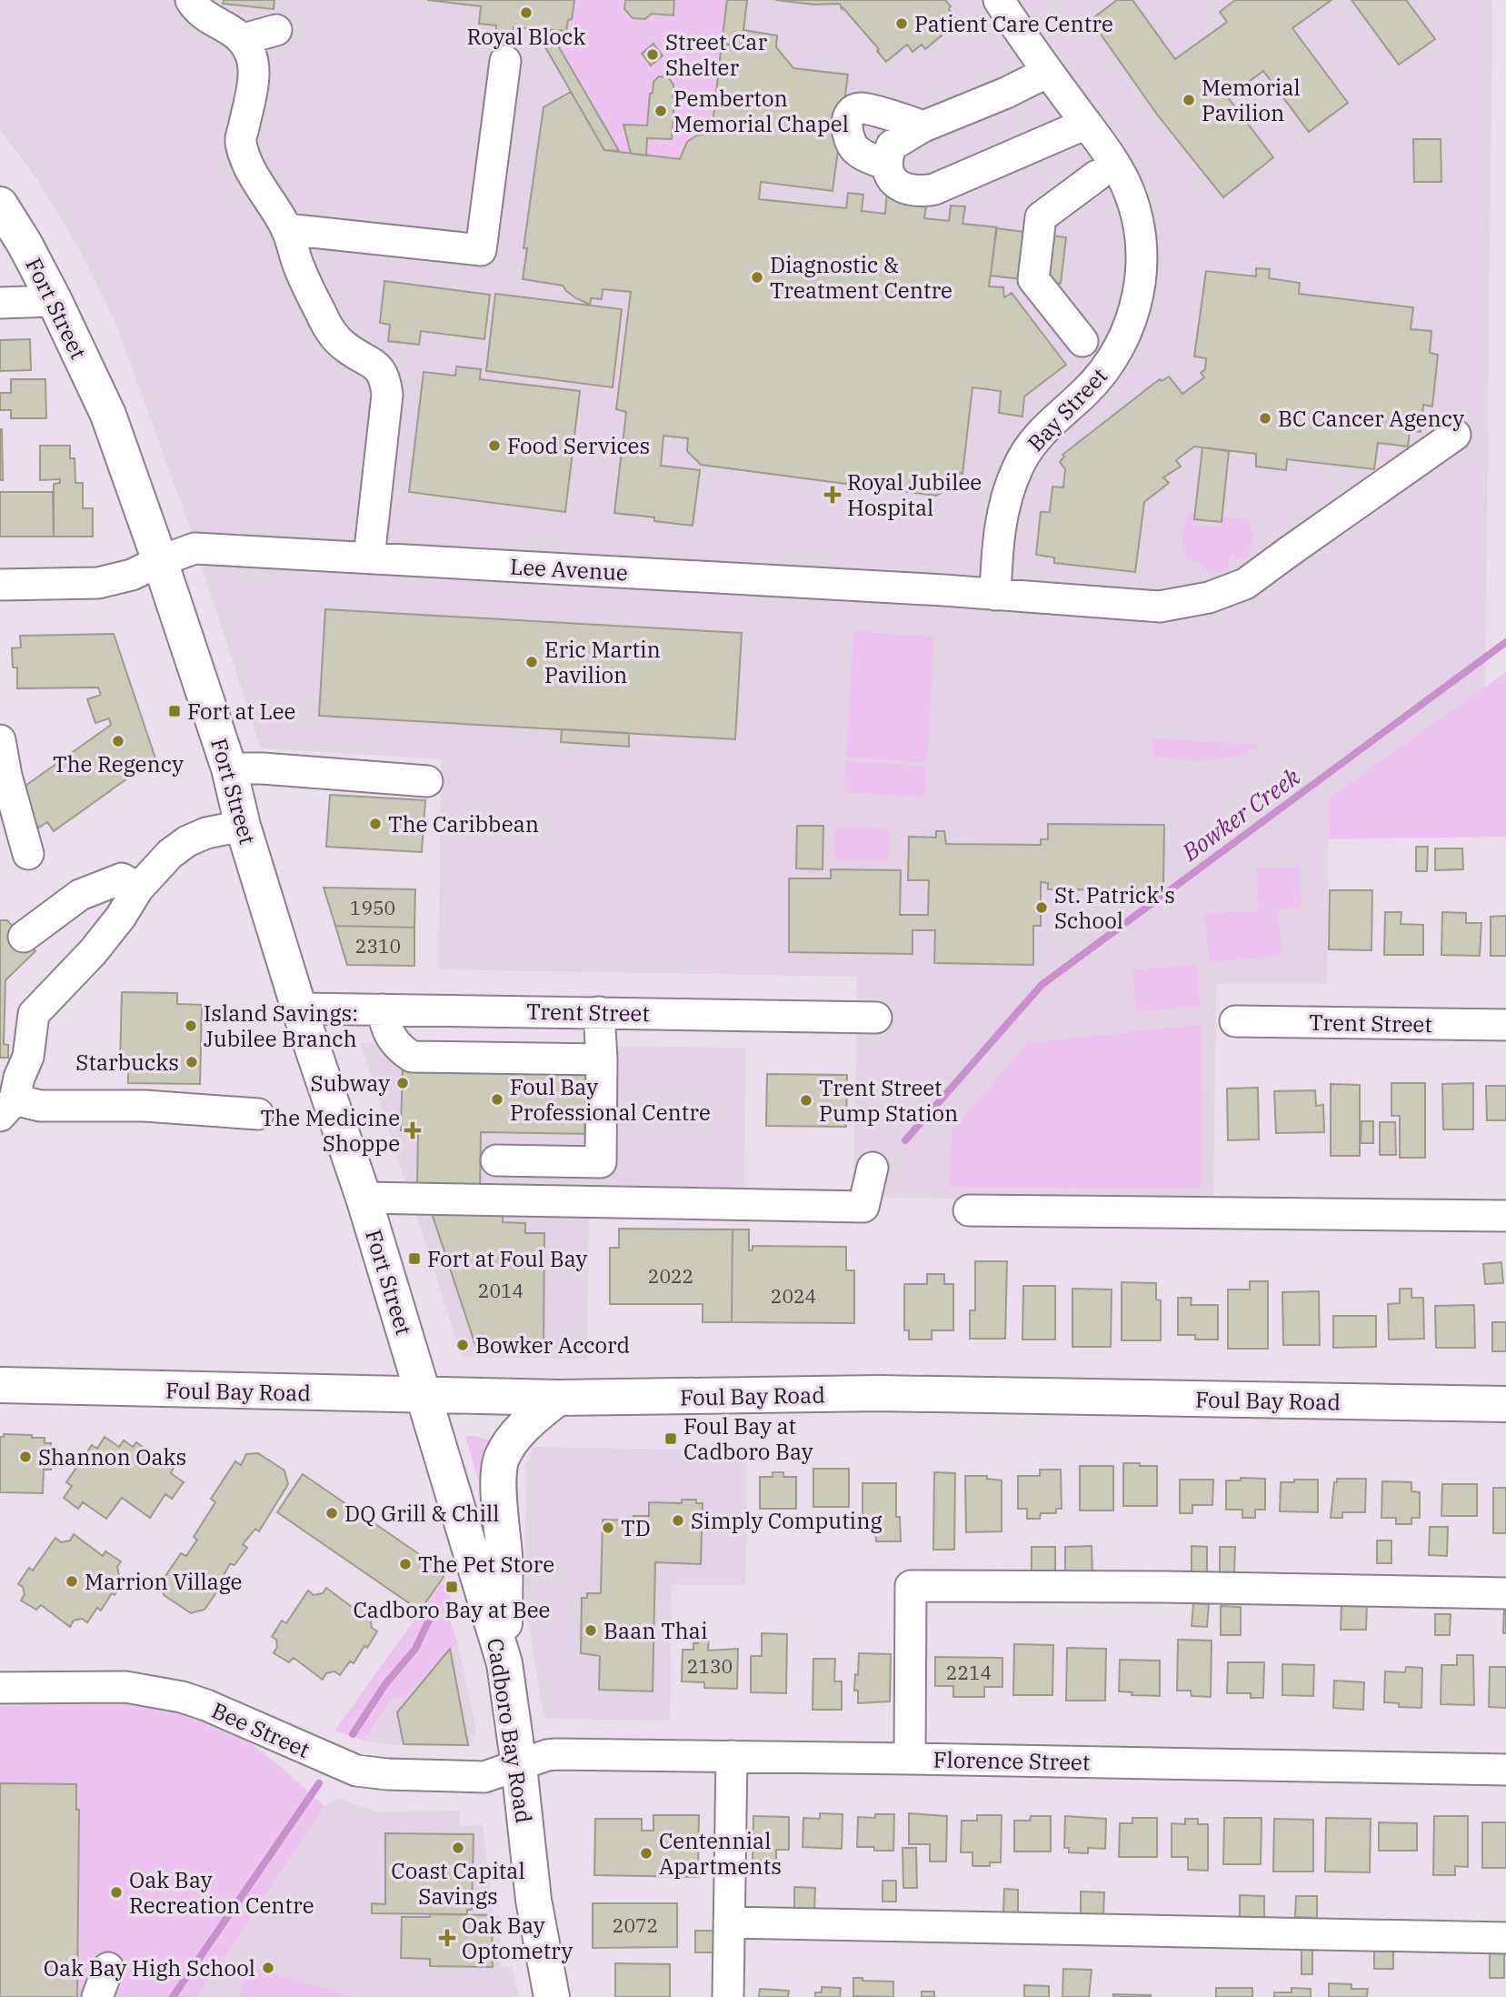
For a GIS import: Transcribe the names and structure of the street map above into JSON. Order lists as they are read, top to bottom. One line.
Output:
{"streets":{"main road":["Fort Street","Foul Bay Road","Cadboro Bay Road"],"street":["Bay Street","Lee Avenue","Trent Street","Bee Street","Florence Street"]},"crossings":[["Fort Street","Lee Avenue"],["Fort Street","Trent Street"],["Fort Street","Foul Bay Road"],["Fort Street","Cadboro Bay Road"],["Bay Street","Lee Avenue"],["Foul Bay Road","Cadboro Bay Road"],["Bee Street","Cadboro Bay Road"],["Bee Street","Florence Street"],["Cadboro Bay Road","Florence Street"]],"water":["Bowker Creek"],"places":{"other":["Royal Block","Patient Care Centre","Street Car Shelter","Memorial Pavilion","Pemberton Memorial Chapel","Diagnostic & Treatment Centre","BC Cancer Agency","Food Services","Eric Martin Pavilion","The Regency","The Caribbean","St. Patrick's School","Island Savings: Jubilee Branch","Starbucks","Subway","Foul Bay Professional Centre","Trent Street Pump Station","Bowker Accord","Shannon Oaks","DQ Grill & Chill","Simply Computing","TD","The Pet Store","Marrion Village","Baan Thai","Coast Capital Savings","Centennial Apartments","Oak Bay Recreation Centre","Oak Bay High School"],"health":["Royal Jubilee Hospital","The Medicine Shoppe","Oak Bay Optometry"],"transit":["Fort at Lee","Fort at Foul Bay","Foul Bay at Cadboro Bay","Cadboro Bay at Bee"]},"house_numbers":["1950","2310","2022","2014","2024","2130","2214","2072"]}
